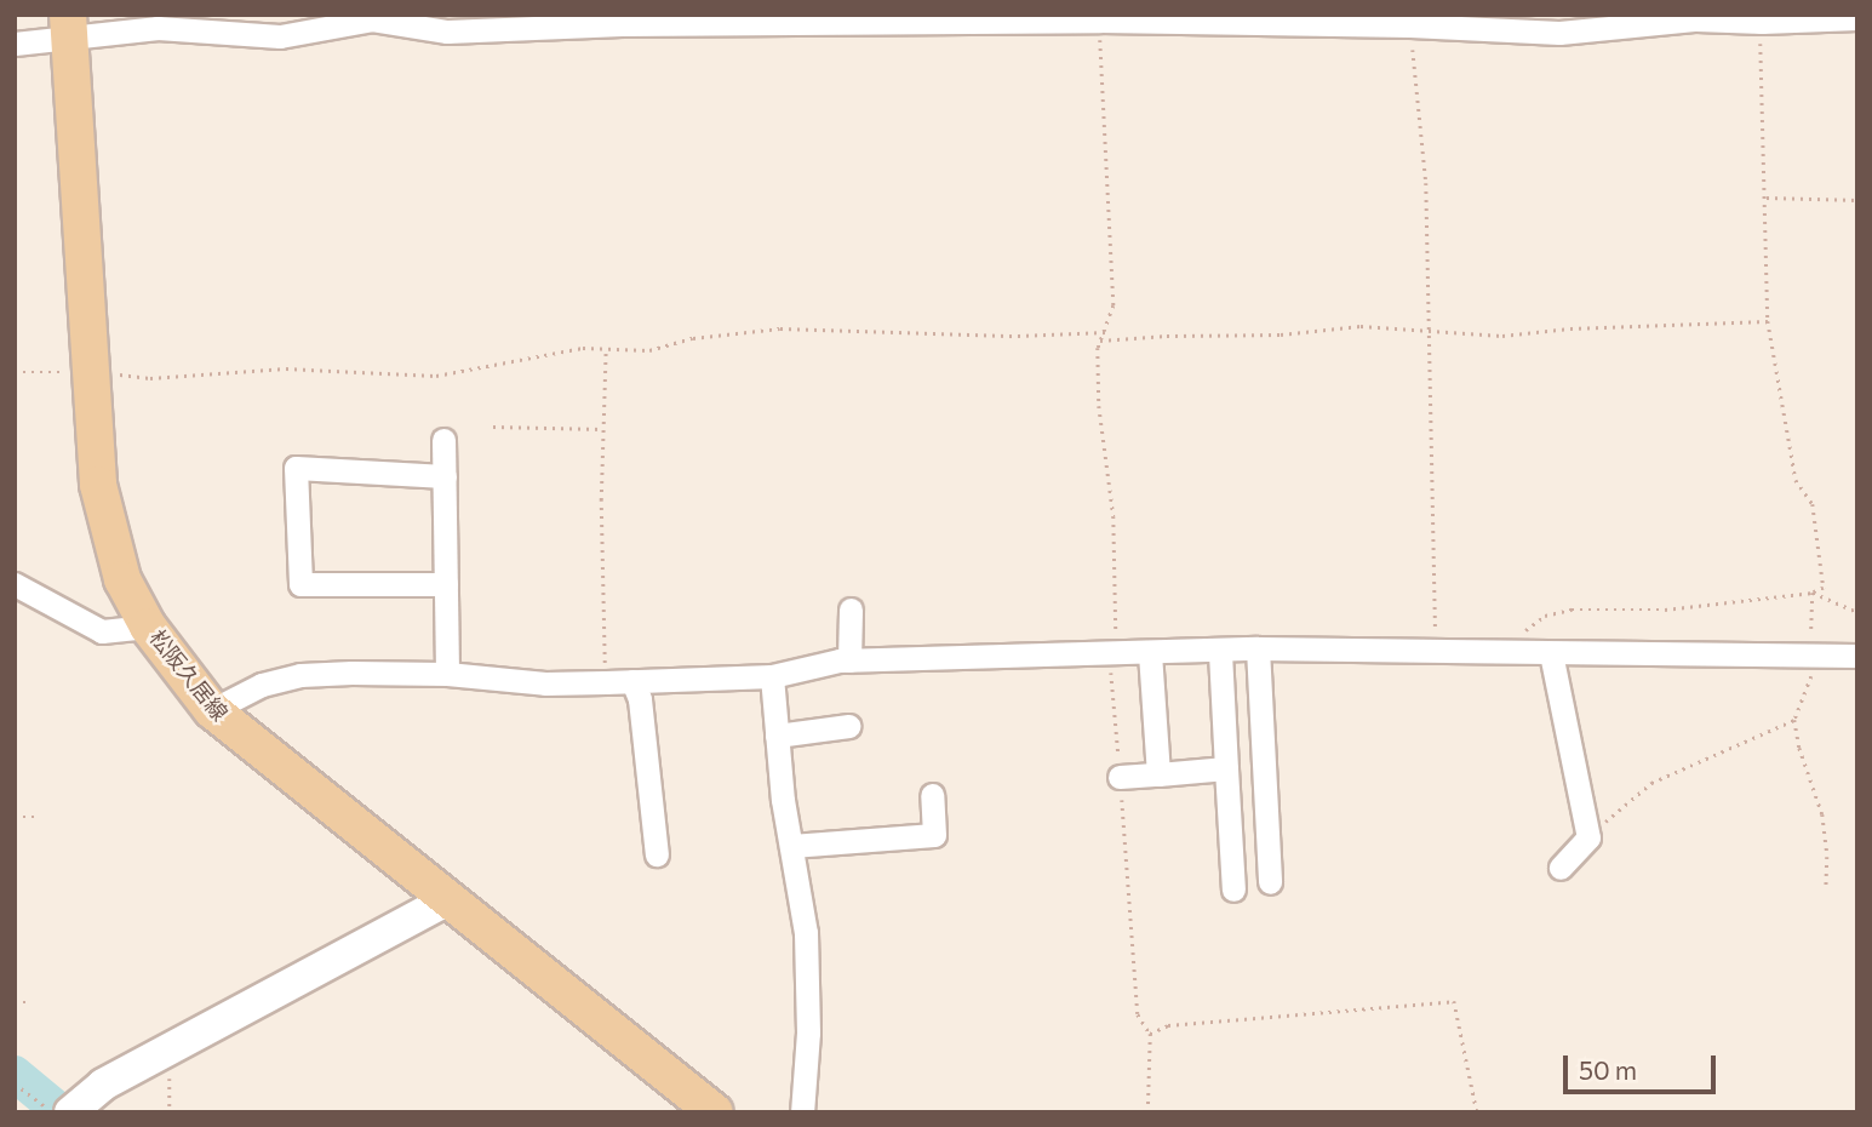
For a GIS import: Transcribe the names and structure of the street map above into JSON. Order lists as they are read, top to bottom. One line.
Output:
{"streets":{"main road":["松阪久居線"]},"scale_bar":"50 m"}
